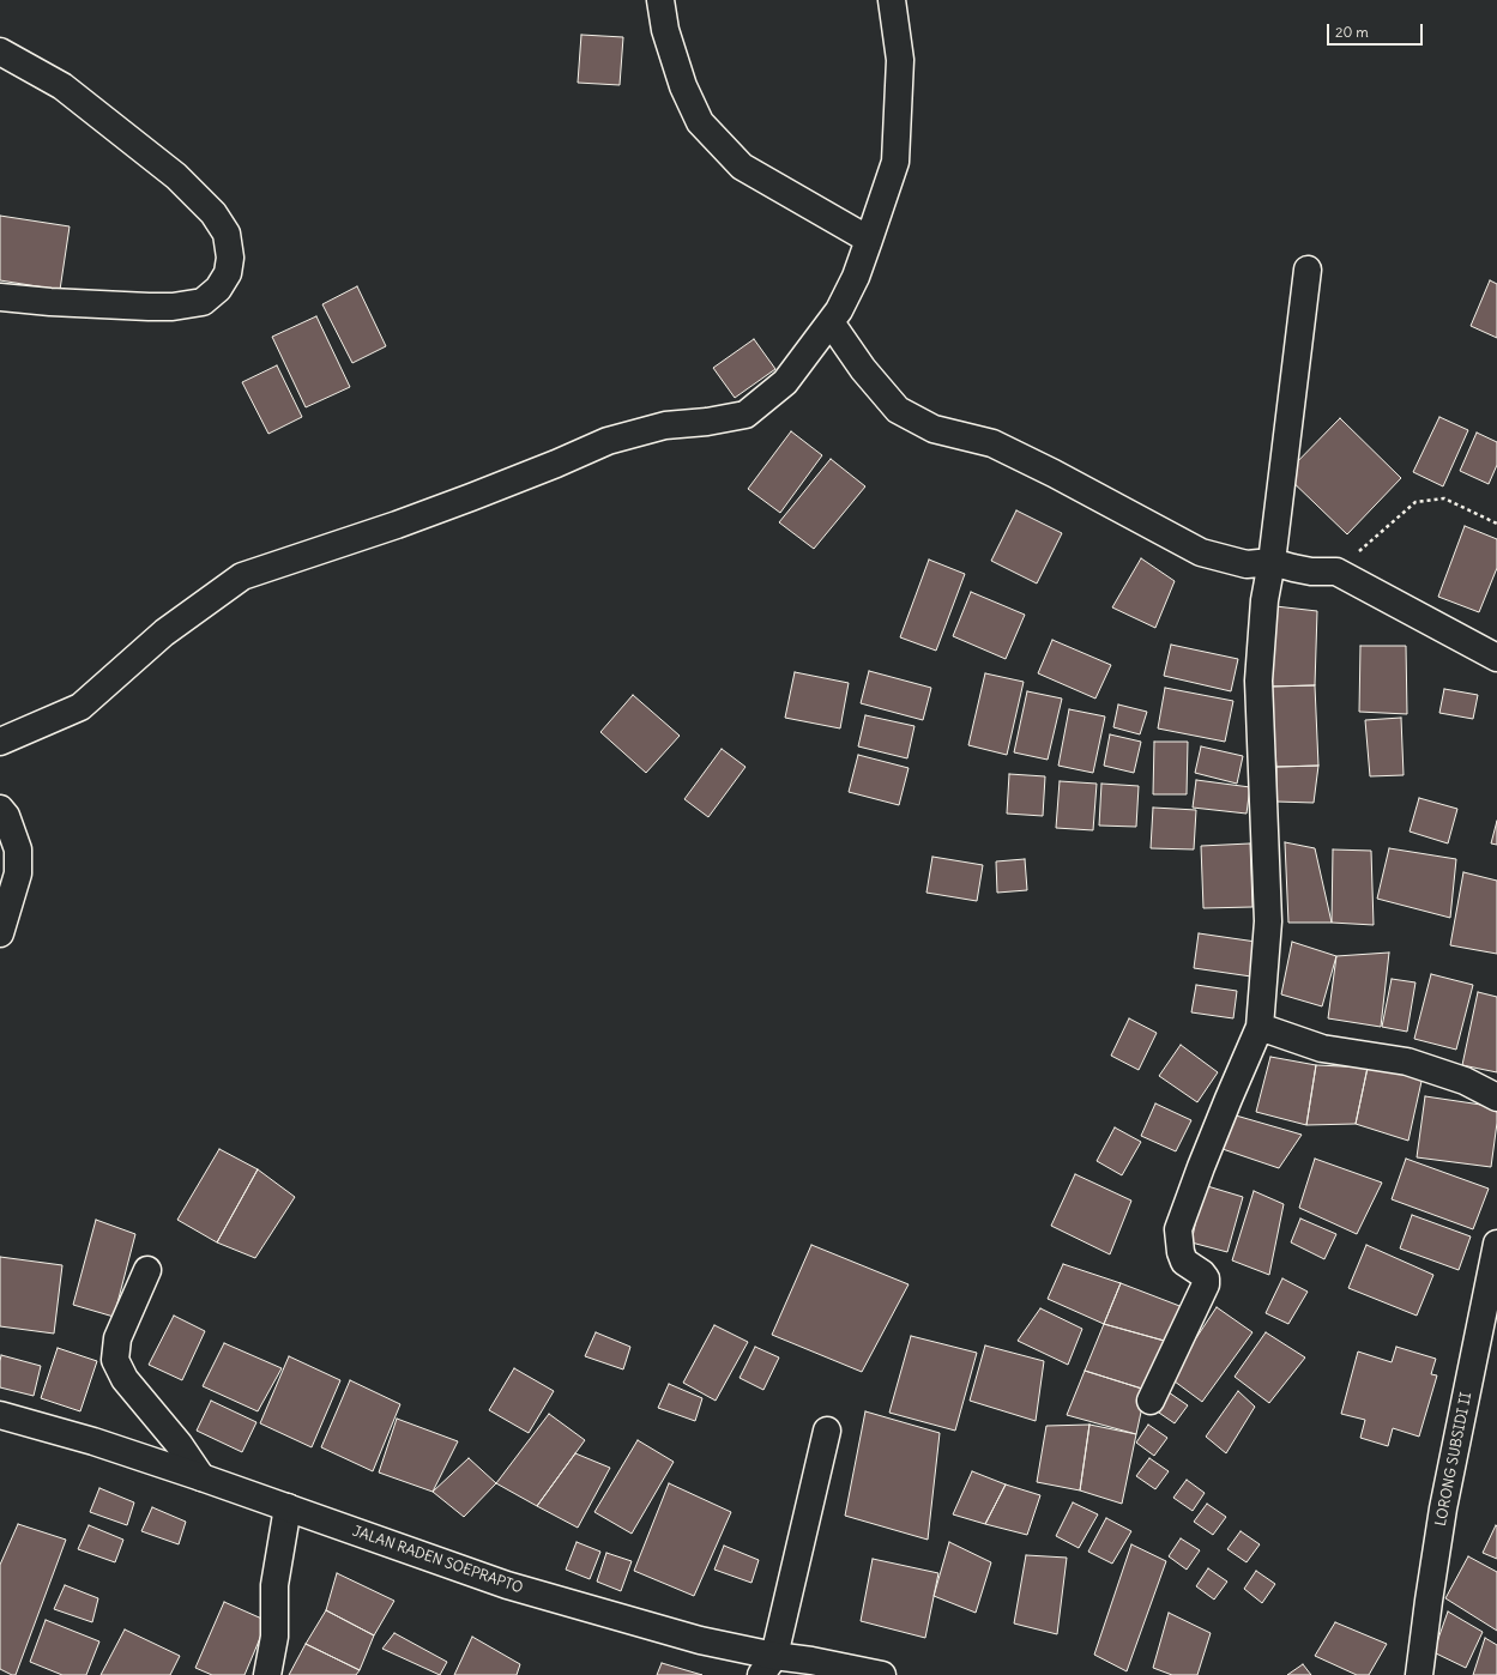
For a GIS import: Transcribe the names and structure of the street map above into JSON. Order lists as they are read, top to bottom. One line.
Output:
{"streets":{"main road":["LORONG SUBSIDI II","JALAN RADEN SOEPRAPTO"]},"scale_bar":"20 m"}
